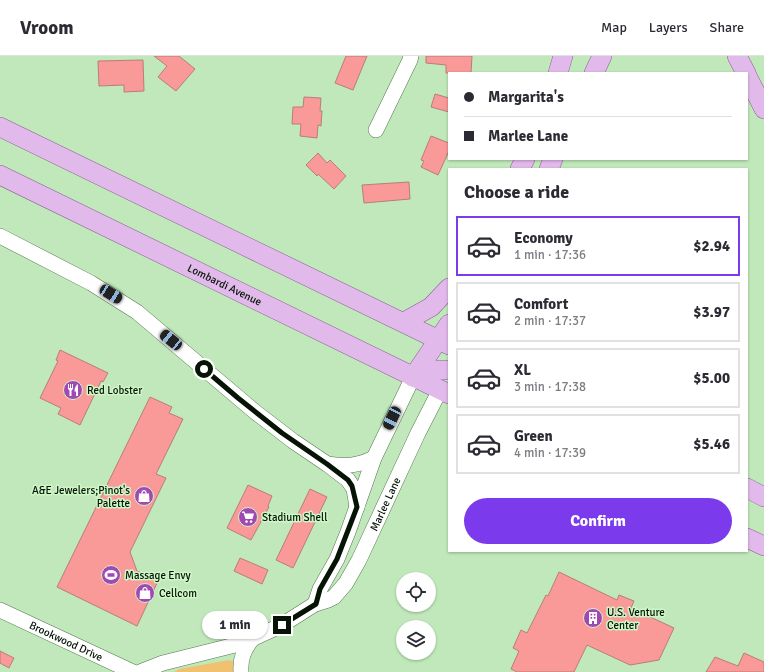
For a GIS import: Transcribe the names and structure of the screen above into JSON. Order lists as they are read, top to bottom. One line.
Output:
{"streets":{"main road":["Lombardi Avenue"],"street":["Marlee Lane","Brookwood Drive"]},"crossings":[["Lombardi Avenue","Marlee Lane"]],"places":{"restaurant":["Red Lobster"],"shop":["A&E Jewelers;Pinot's Palette","Cellcom"],"supermarket":["Stadium Shell"],"sports":["Massage Envy"],"building":["U.S. Venture Center"]},"page":{"header":"Vroom","nav":["Map","Layers","Share"],"banner":["Margarita's","Marlee Lane"],"heading":"Choose a ride","list":[{"name":"Economy","note":"1 min · 17:36","value":"$2.94"},{"name":"Comfort","note":"2 min · 17:37","value":"$3.97"},{"name":"XL","note":"3 min · 17:38","value":"$5.00"},{"name":"Green","note":"4 min · 17:39","value":"$5.46"}],"buttons":"Confirm","bubble":"1 min"}}
